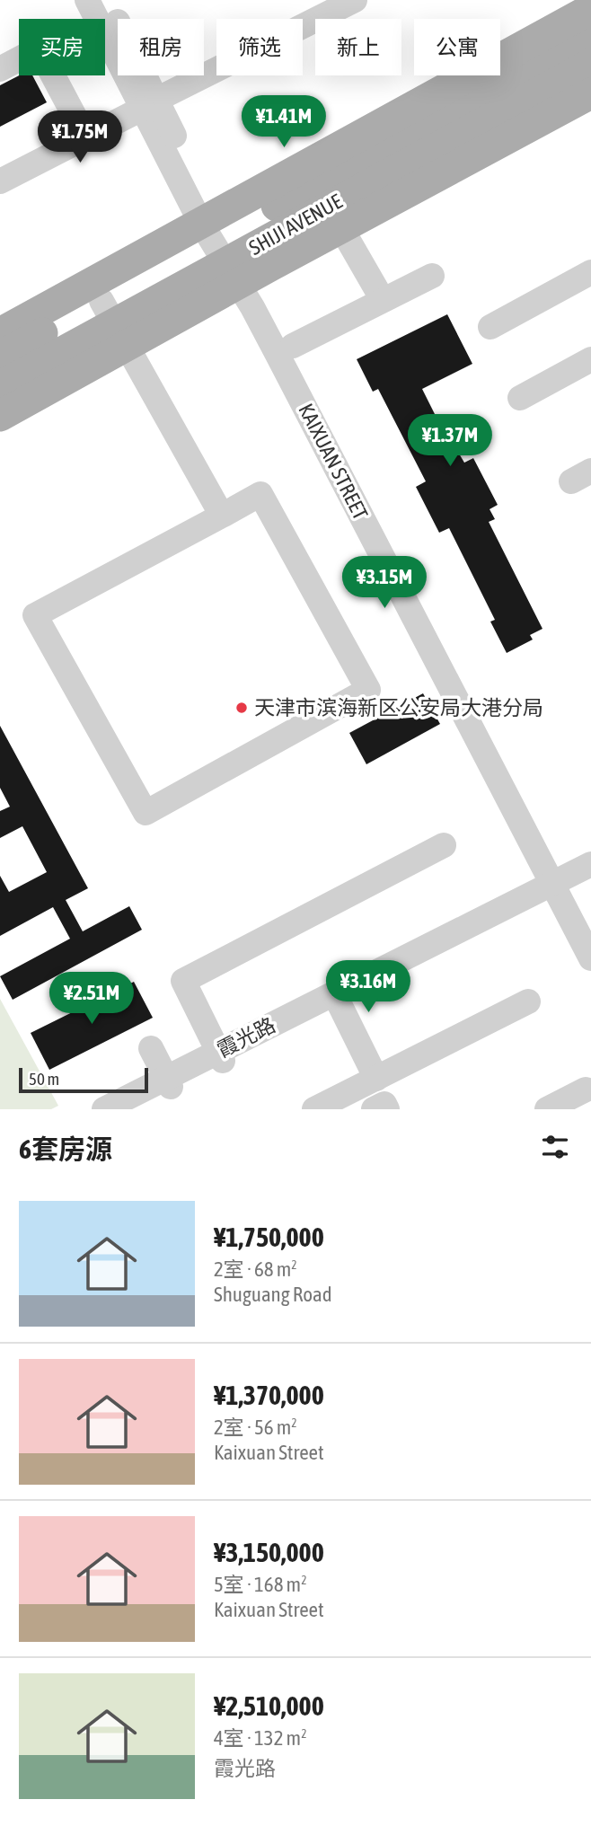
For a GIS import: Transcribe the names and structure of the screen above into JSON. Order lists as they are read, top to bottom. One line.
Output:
{"streets":{"main road":["SHIJI AVENUE"],"street":["KAIXUAN STREET","霞光路"]},"crossings":[["SHIJI AVENUE","KAIXUAN STREET"],["KAIXUAN STREET","霞光路"]],"places":["天津市滨海新区公安局大港分局"],"scale_bar":"50 m","page":{"chip":["买房","租房","筛选","新上","公寓"],"price":["¥1.41M","¥1.75M","¥1.37M","¥3.15M","¥3.16M","¥2.51M"],"scale":"50 m","heading":"6套房源","list":[{"name":"¥1,750,000","note":"2室 · 68 m² · Shuguang Road"},{"name":"¥1,370,000","note":"2室 · 56 m² · Kaixuan Street"},{"name":"¥3,150,000","note":"5室 · 168 m² · Kaixuan Street"},{"name":"¥2,510,000","note":"4室 · 132 m² · 霞光路"}]}}
